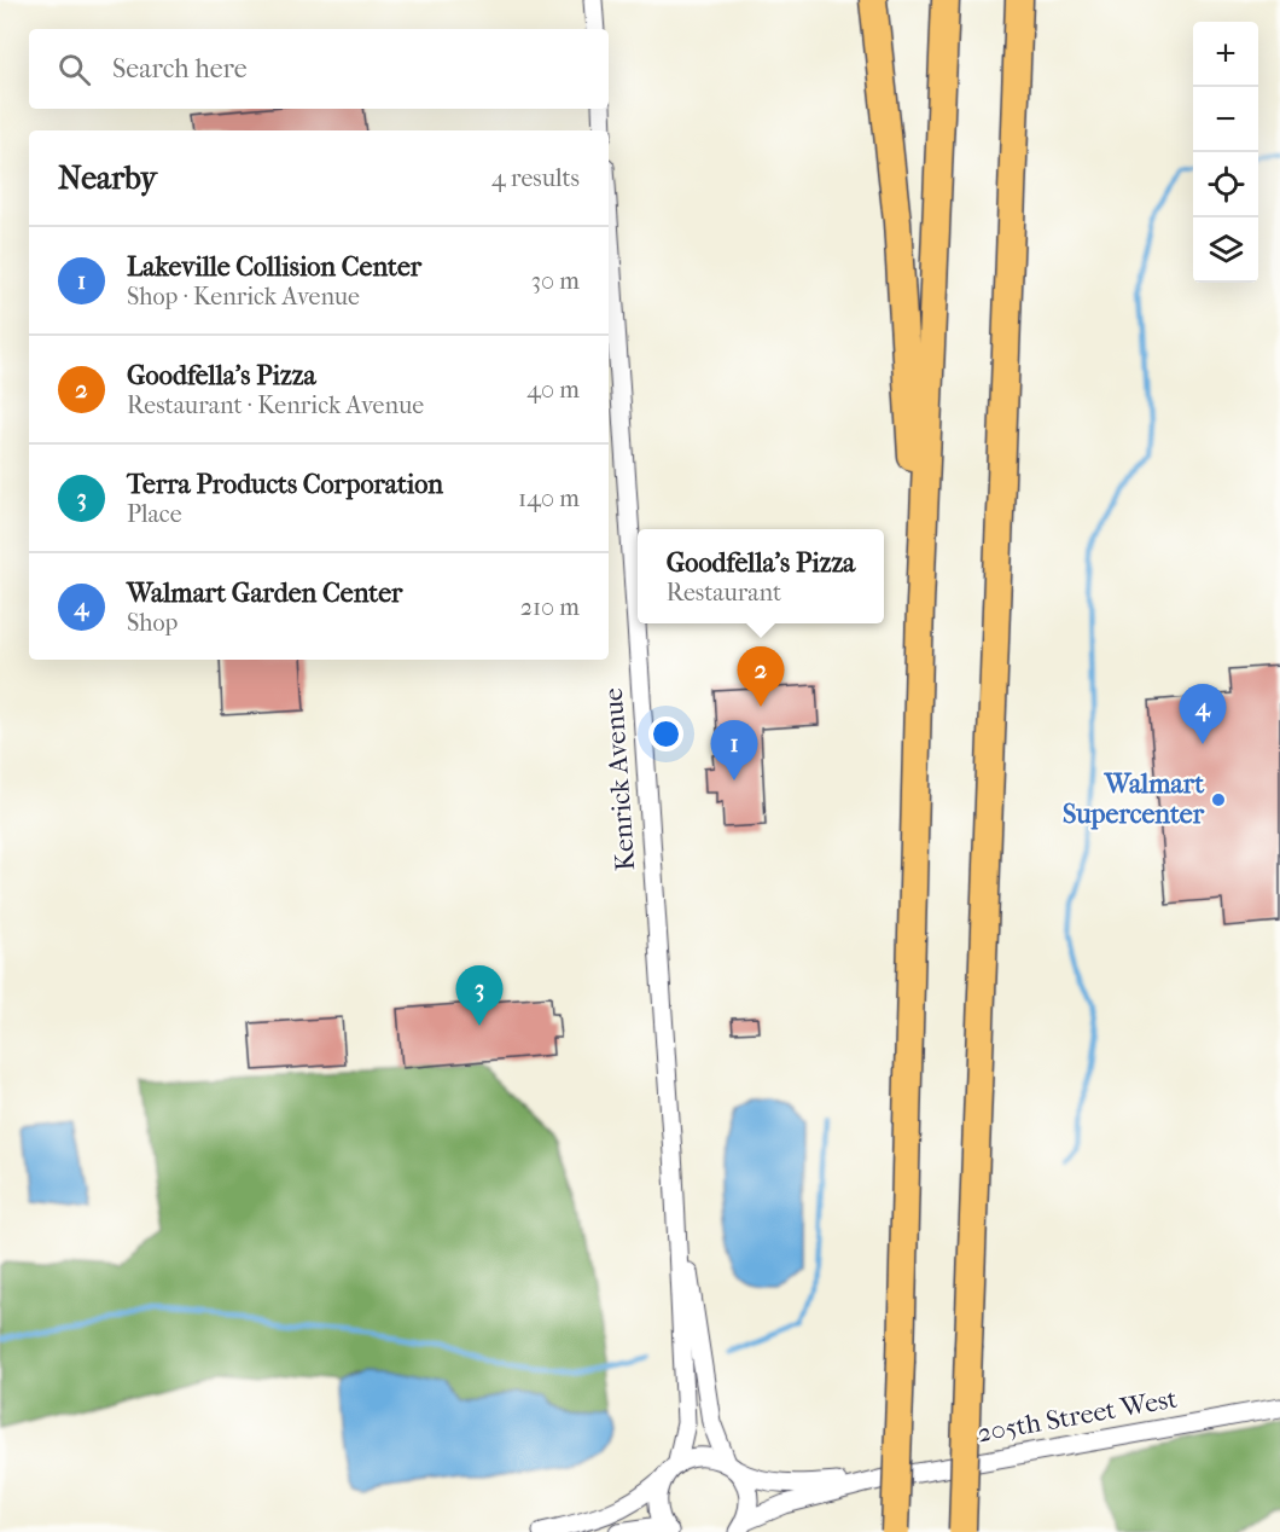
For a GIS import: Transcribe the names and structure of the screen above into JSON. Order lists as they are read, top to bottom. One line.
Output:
{"streets":{"street":["Kenrick Avenue","205th Street West"]},"crossings":[["Kenrick Avenue","205th Street West"]],"places":["Walmart Supercenter"],"page":{"map_buttons":["+","−"],"search":"Search here","heading":["Nearby","4 results"],"list":[{"mark":"1","name":"Lakeville Collision Center","note":"Shop · Kenrick Avenue","value":"30 m"},{"mark":"2","name":"Goodfella's Pizza","note":"Restaurant · Kenrick Avenue","value":"40 m"},{"mark":"3","name":"Terra Products Corporation","note":"Place","value":"140 m"},{"mark":"4","name":"Walmart Garden Center","note":"Shop","value":"210 m"}],"popup":["Goodfella's Pizza","Restaurant"],"pins":["2","4","1","3"]}}
